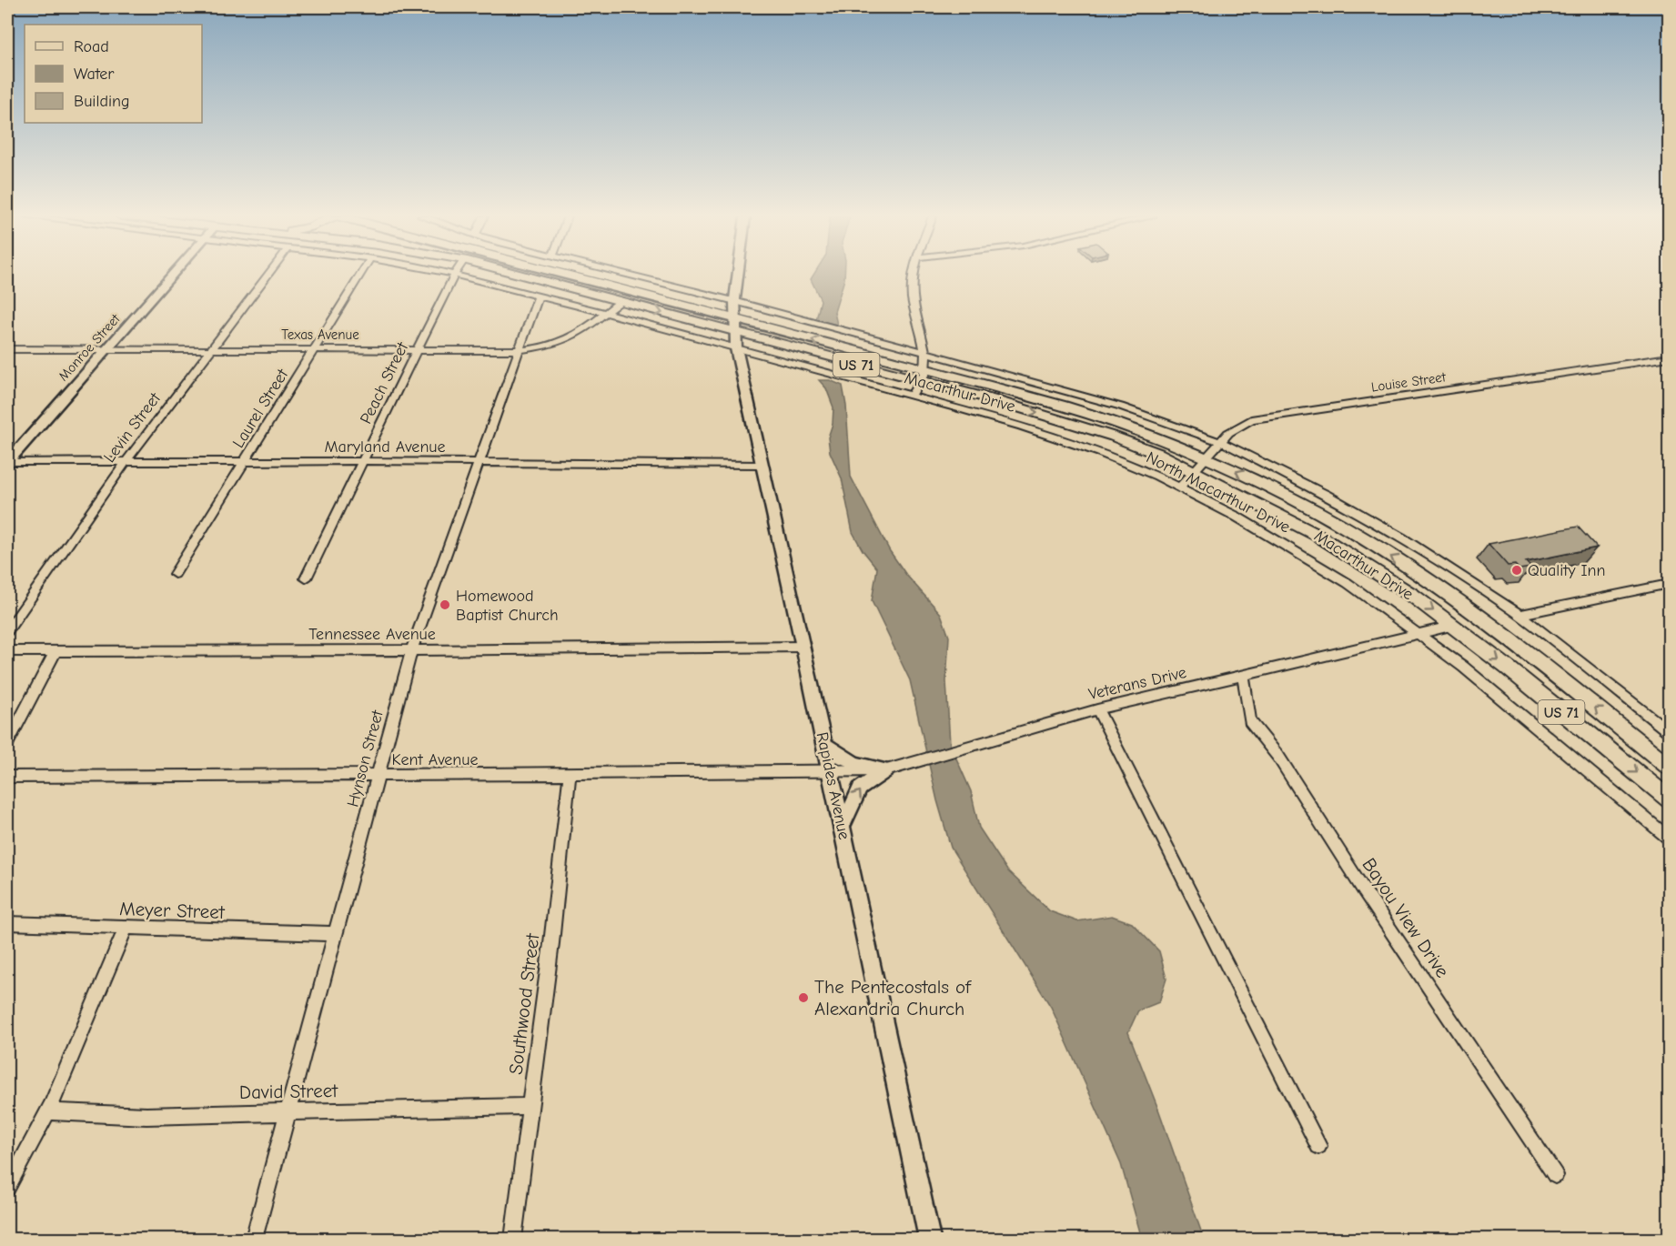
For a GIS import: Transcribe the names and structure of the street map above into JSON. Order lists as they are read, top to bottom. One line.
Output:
{"streets":{"highway":["US 71","Macarthur Drive"],"main road":["Monroe Street","Rapides Avenue"],"street":["Texas Avenue","Louise Street","Peach Street","Laurel Street","Levin Street","Maryland Avenue","North Macarthur Drive","Tennessee Avenue","Veterans Drive","Hynson Street","Kent Avenue","Meyer Street","Bayou View Drive","Southwood Street","David Street"]},"crossings":[["Texas Avenue","Monroe Street"],["Texas Avenue","Peach Street"],["Texas Avenue","Macarthur Drive"],["Texas Avenue","Laurel Street"],["Texas Avenue","Levin Street"],["Texas Avenue","Hynson Street"],["Monroe Street","Maryland Avenue"],["Louise Street","Macarthur Drive"],["Louise Street","North Macarthur Drive"],["Peach Street","Maryland Avenue"],["Macarthur Drive","Veterans Drive"],["Macarthur Drive","Rapides Avenue"],["Laurel Street","Maryland Avenue"],["Levin Street","Maryland Avenue"],["Maryland Avenue","Hynson Street"],["Maryland Avenue","Rapides Avenue"],["North Macarthur Drive","Veterans Drive"],["North Macarthur Drive","Rapides Avenue"],["Tennessee Avenue","Hynson Street"],["Tennessee Avenue","Rapides Avenue"],["Veterans Drive","Kent Avenue"],["Veterans Drive","Rapides Avenue"],["Veterans Drive","Bayou View Drive"],["Hynson Street","Kent Avenue"],["Hynson Street","Meyer Street"],["Hynson Street","David Street"],["Kent Avenue","Rapides Avenue"],["Kent Avenue","Southwood Street"],["Southwood Street","David Street"]],"places":["Quality Inn","Homewood Baptist Church","The Pentecostals of Alexandria Church"],"legend":["Road","Water","Building"]}
